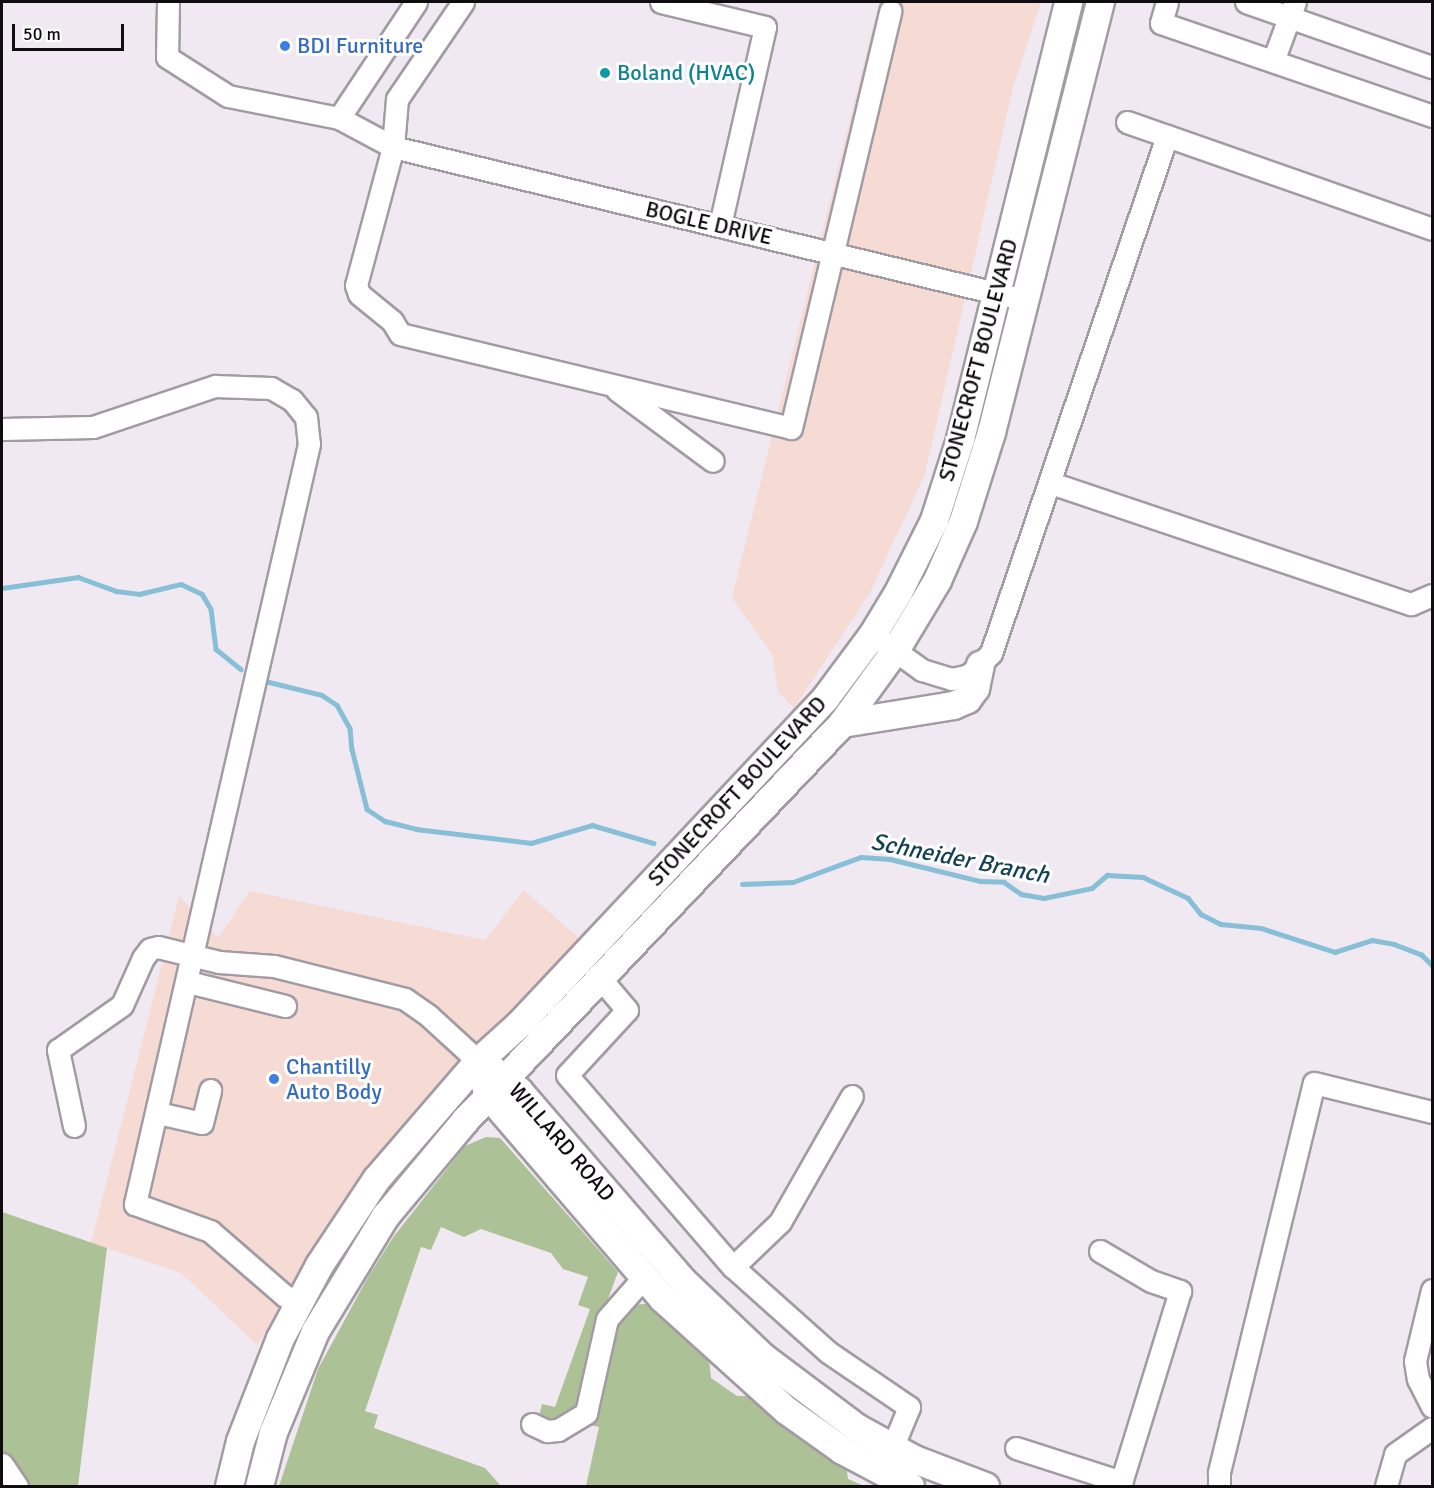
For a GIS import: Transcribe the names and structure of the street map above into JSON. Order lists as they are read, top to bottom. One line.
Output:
{"streets":{"main road":["STONECROFT BOULEVARD","WILLARD ROAD"],"street":["BOGLE DRIVE"]},"crossings":[["BOGLE DRIVE","STONECROFT BOULEVARD"],["STONECROFT BOULEVARD","WILLARD ROAD"]],"water":["Schneider Branch"],"places":["BDI Furniture","Boland (HVAC)","Chantilly Auto Body"],"scale_bar":"50 m"}
